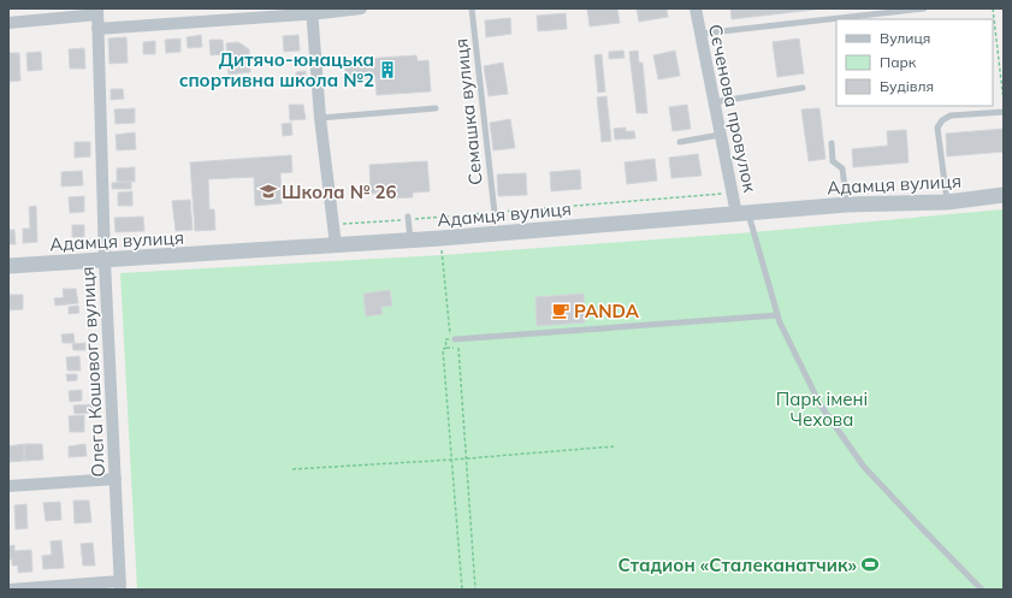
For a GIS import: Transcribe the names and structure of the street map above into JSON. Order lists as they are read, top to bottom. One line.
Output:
{"streets":{"street":["Сєченова провулок","Адамця вулиця","Олега Кошового вулиця"],"lane":["Семашка вулиця"]},"crossings":[["Сєченова провулок","Адамця вулиця"],["Адамця вулиця","Олега Кошового вулиця"]],"parks":["Парк імені Чехова"],"places":{"building":["Дитячо-юнацька спортивна школа №2"],"school or university":["Школа № 26"],"cafe":["PANDA"],"sports":["Стадион «Сталеканатчик»"]},"legend":["Вулиця","Парк","Будівля"]}
